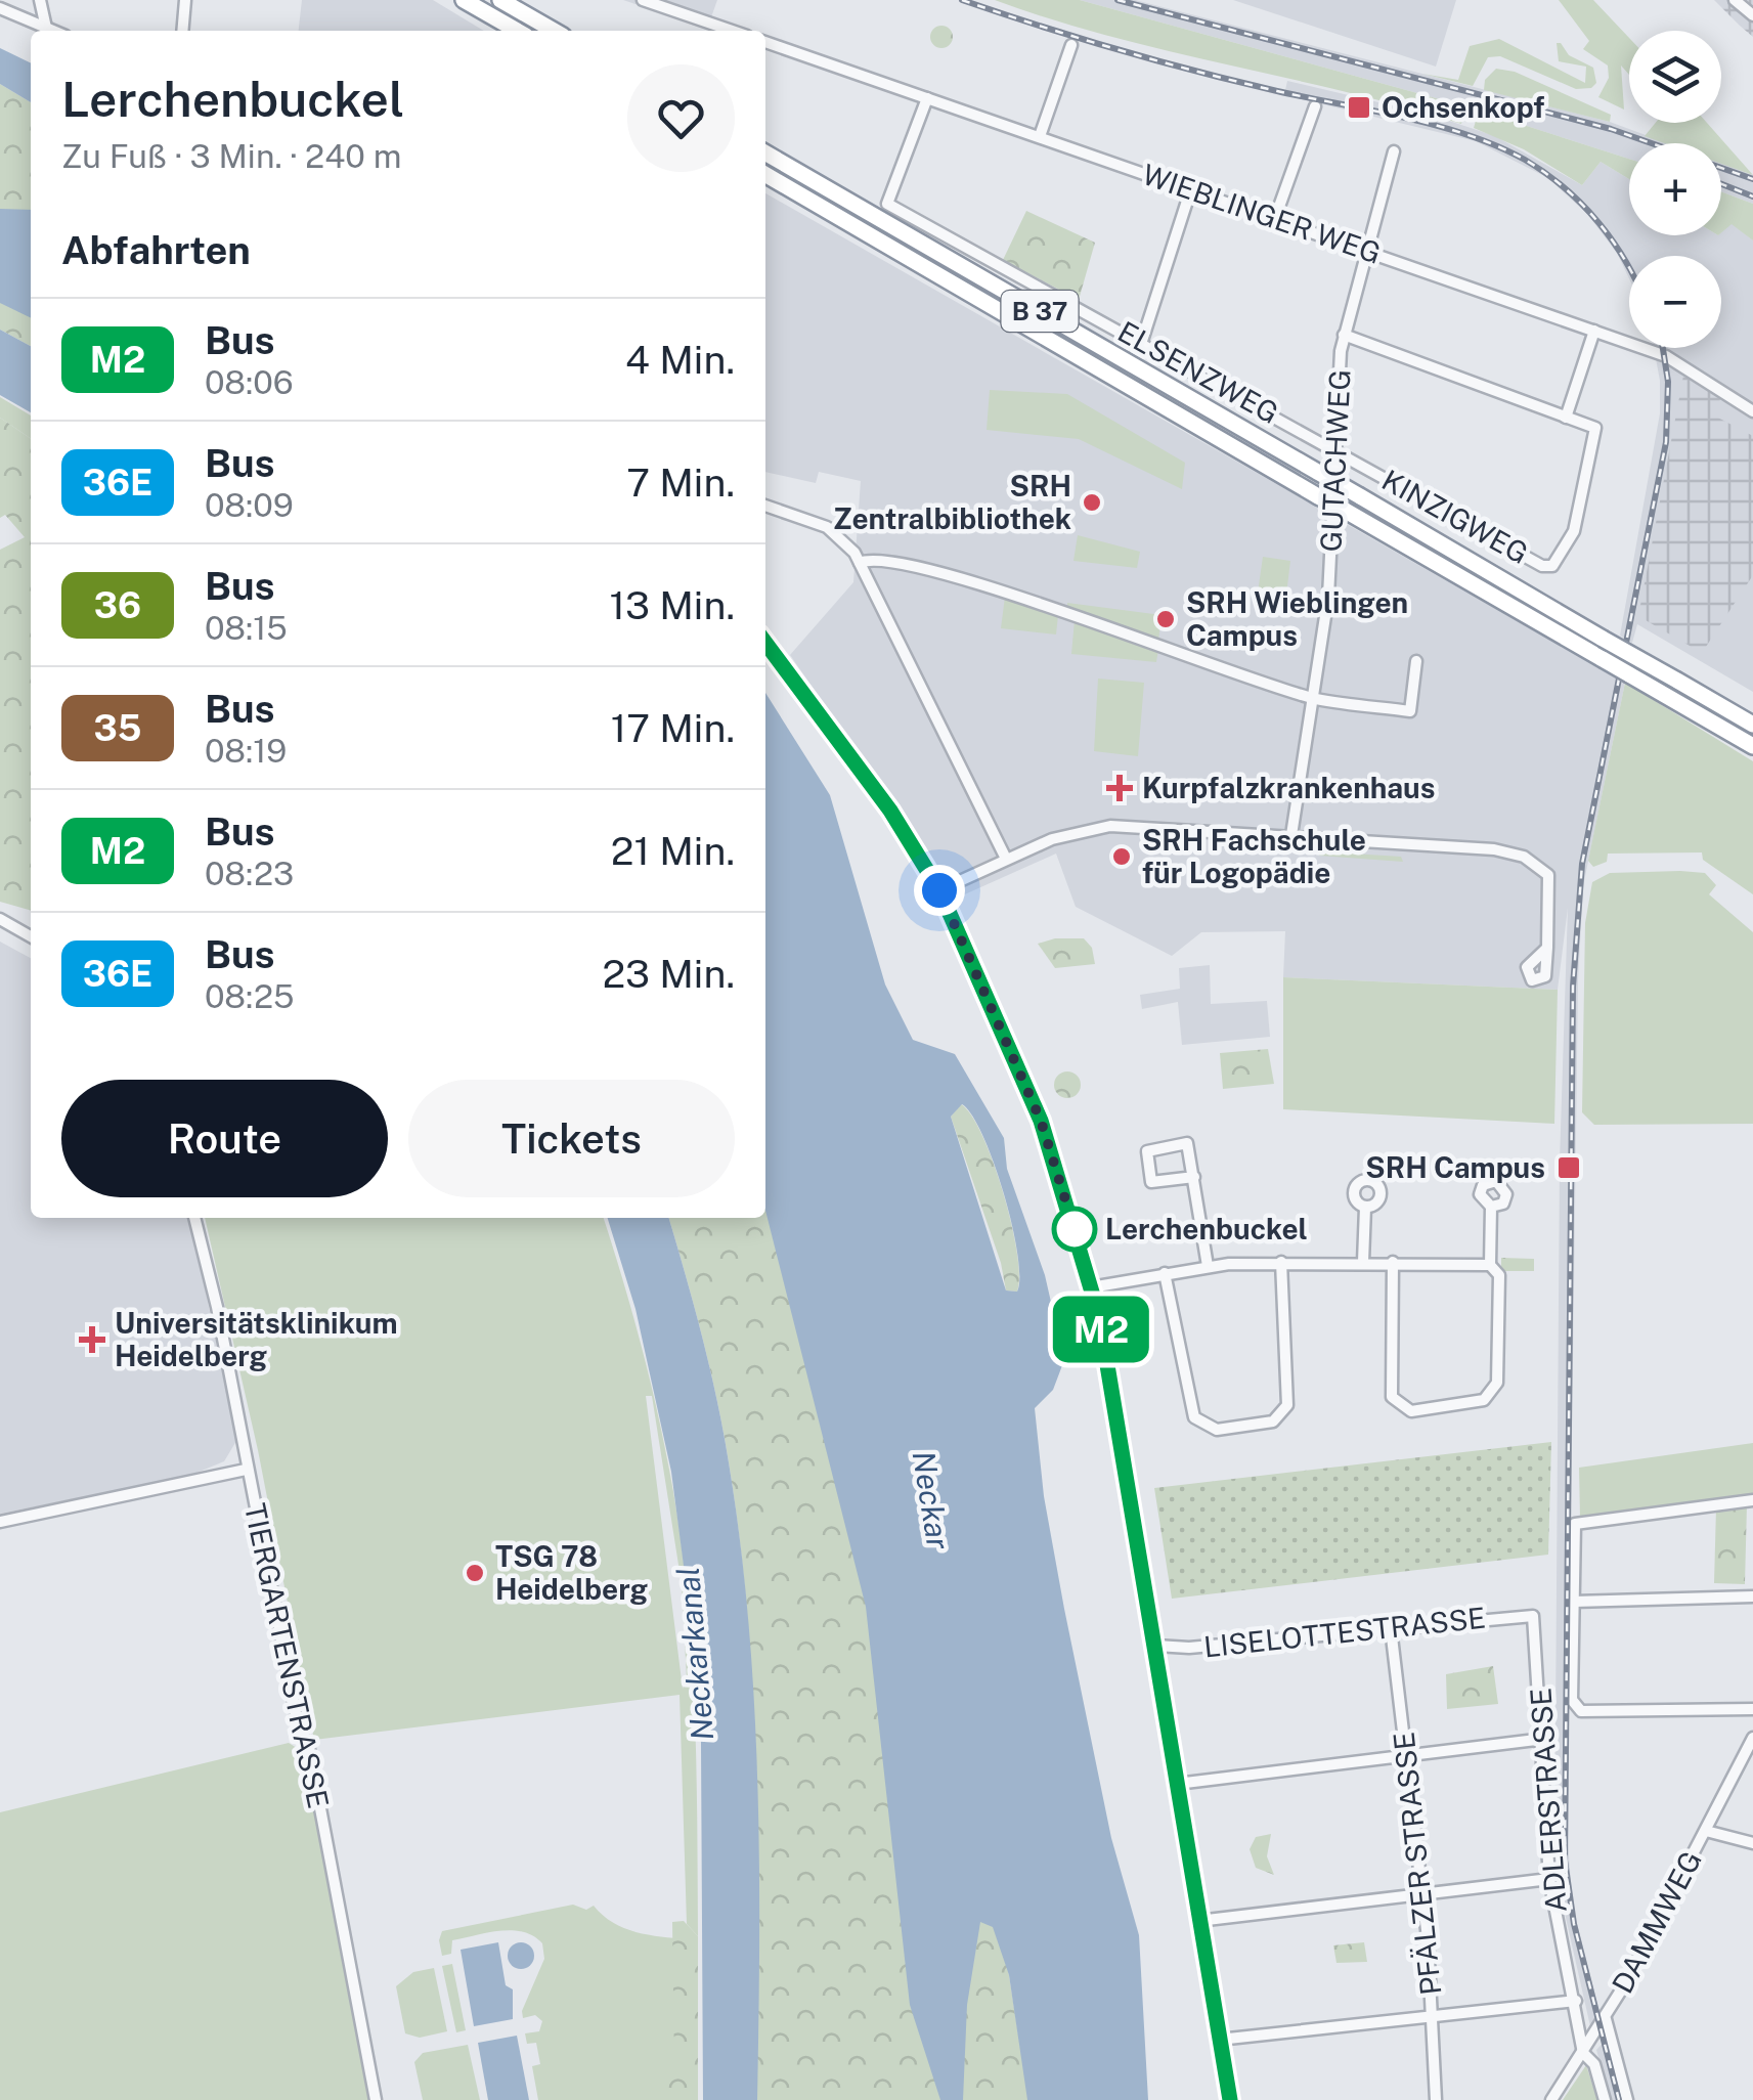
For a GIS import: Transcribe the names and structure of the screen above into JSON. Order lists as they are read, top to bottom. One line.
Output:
{"streets":{"highway":["B 37"],"street":["WIEBLINGER WEG","ELSENZWEG","GUTACHWEG","KINZIGWEG","LISELOTTESTRASSE","TIERGARTENSTRASSE","ADLERSTRASSE","PFÄLZER STRASSE","DAMMWEG"]},"crossings":[["WIEBLINGER WEG","ELSENZWEG"],["WIEBLINGER WEG","GUTACHWEG"],["ELSENZWEG","GUTACHWEG"],["ELSENZWEG","KINZIGWEG"],["GUTACHWEG","KINZIGWEG"],["LISELOTTESTRASSE","ADLERSTRASSE"],["LISELOTTESTRASSE","PFÄLZER STRASSE"],["ADLERSTRASSE","DAMMWEG"]],"water":["Neckar","Neckarkanal"],"places":{"transit":["Ochsenkopf","SRH Campus"],"other":["SRH Zentralbibliothek","SRH Wieblingen Campus","SRH Fachschule für Logopädie","Lerchenbuckel","TSG 78 Heidelberg"],"health":["Kurpfalzkrankenhaus","Universitätsklinikum Heidelberg"]},"lines":["bus line M2"],"page":{"on_map":"M2","map_buttons":["+","−"],"heading":[["Lerchenbuckel","Zu Fuß · 3 Min. · 240 m"],"Abfahrten"],"list":[{"mark":"M2","name":"Bus","note":"08:06","value":"4 Min."},{"mark":"36E","name":"Bus","note":"08:09","value":"7 Min."},{"mark":"36","name":"Bus","note":"08:15","value":"13 Min."},{"mark":"35","name":"Bus","note":"08:19","value":"17 Min."},{"mark":"M2","name":"Bus","note":"08:23","value":"21 Min."},{"mark":"36E","name":"Bus","note":"08:25","value":"23 Min."}],"buttons":["Route","Tickets"]}}
